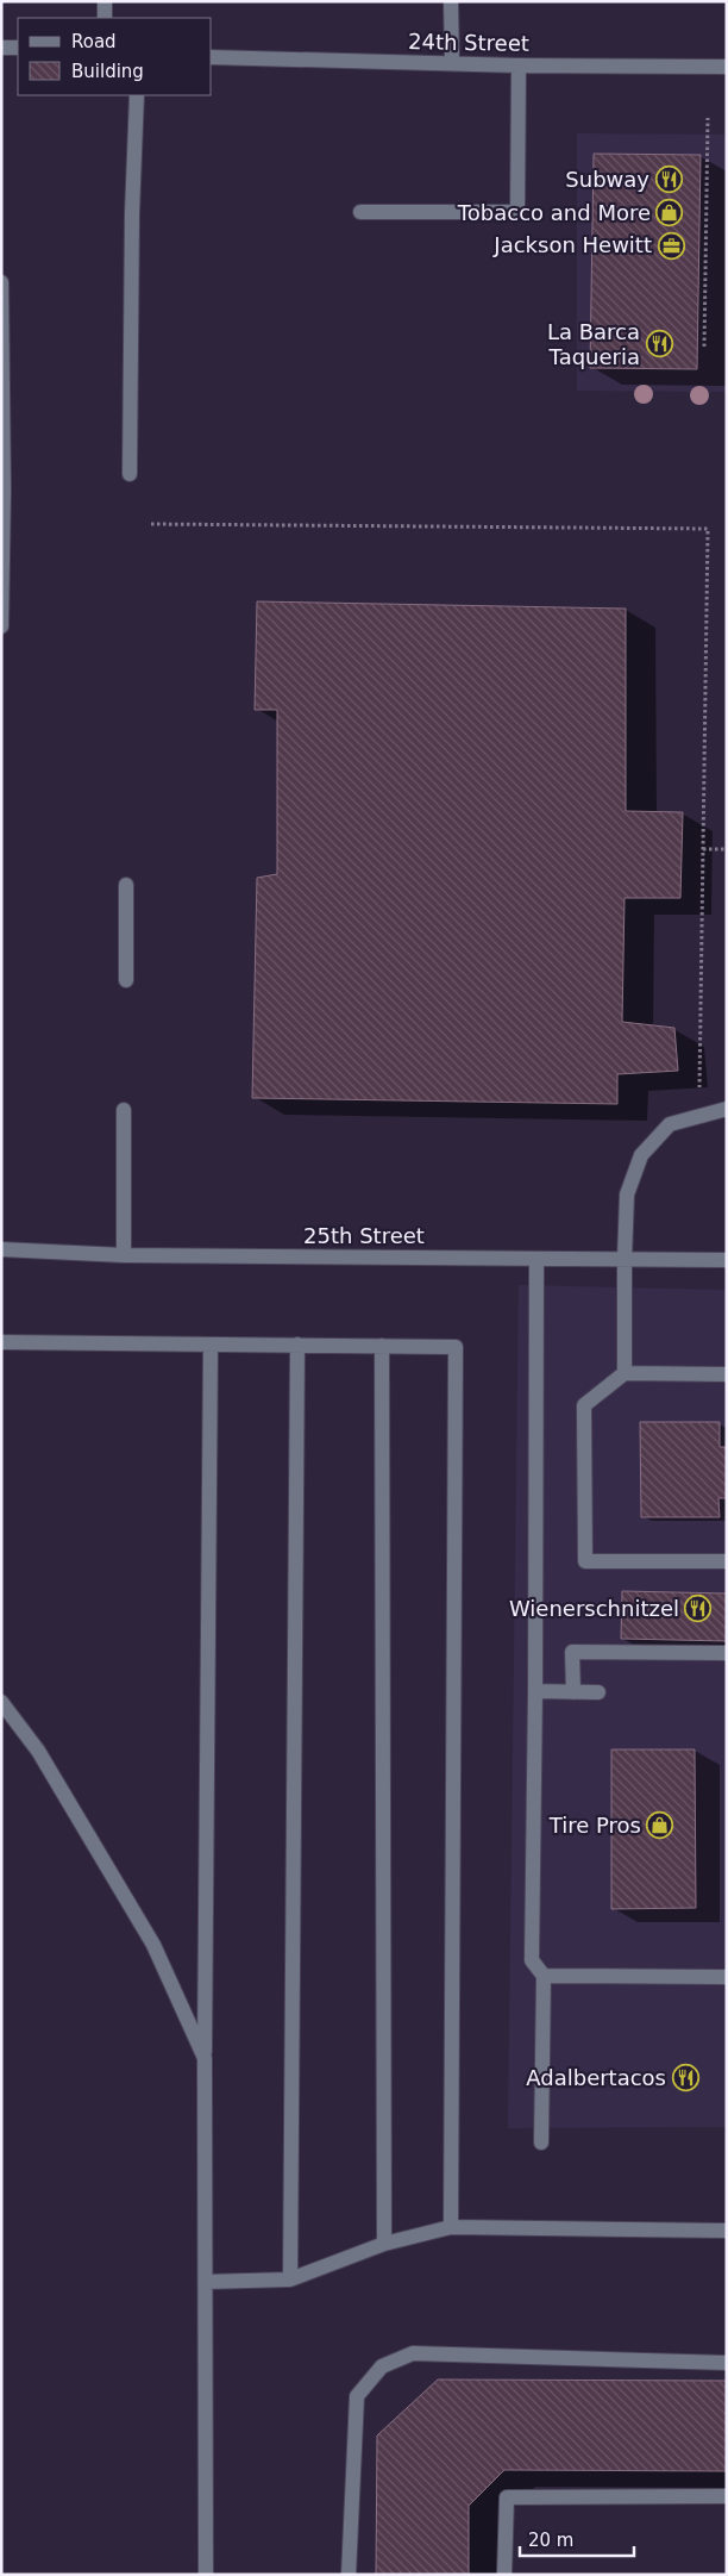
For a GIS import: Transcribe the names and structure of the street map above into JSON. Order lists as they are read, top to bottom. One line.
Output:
{"streets":{"street":["24th Street","25th Street"]},"places":{"restaurant":["Subway","La Barca Taqueria","Wienerschnitzel","Adalbertacos"],"shop":["Tobacco and More","Tire Pros"],"office":["Jackson Hewitt"]},"legend":["Road","Building"],"scale_bar":"20 m"}
